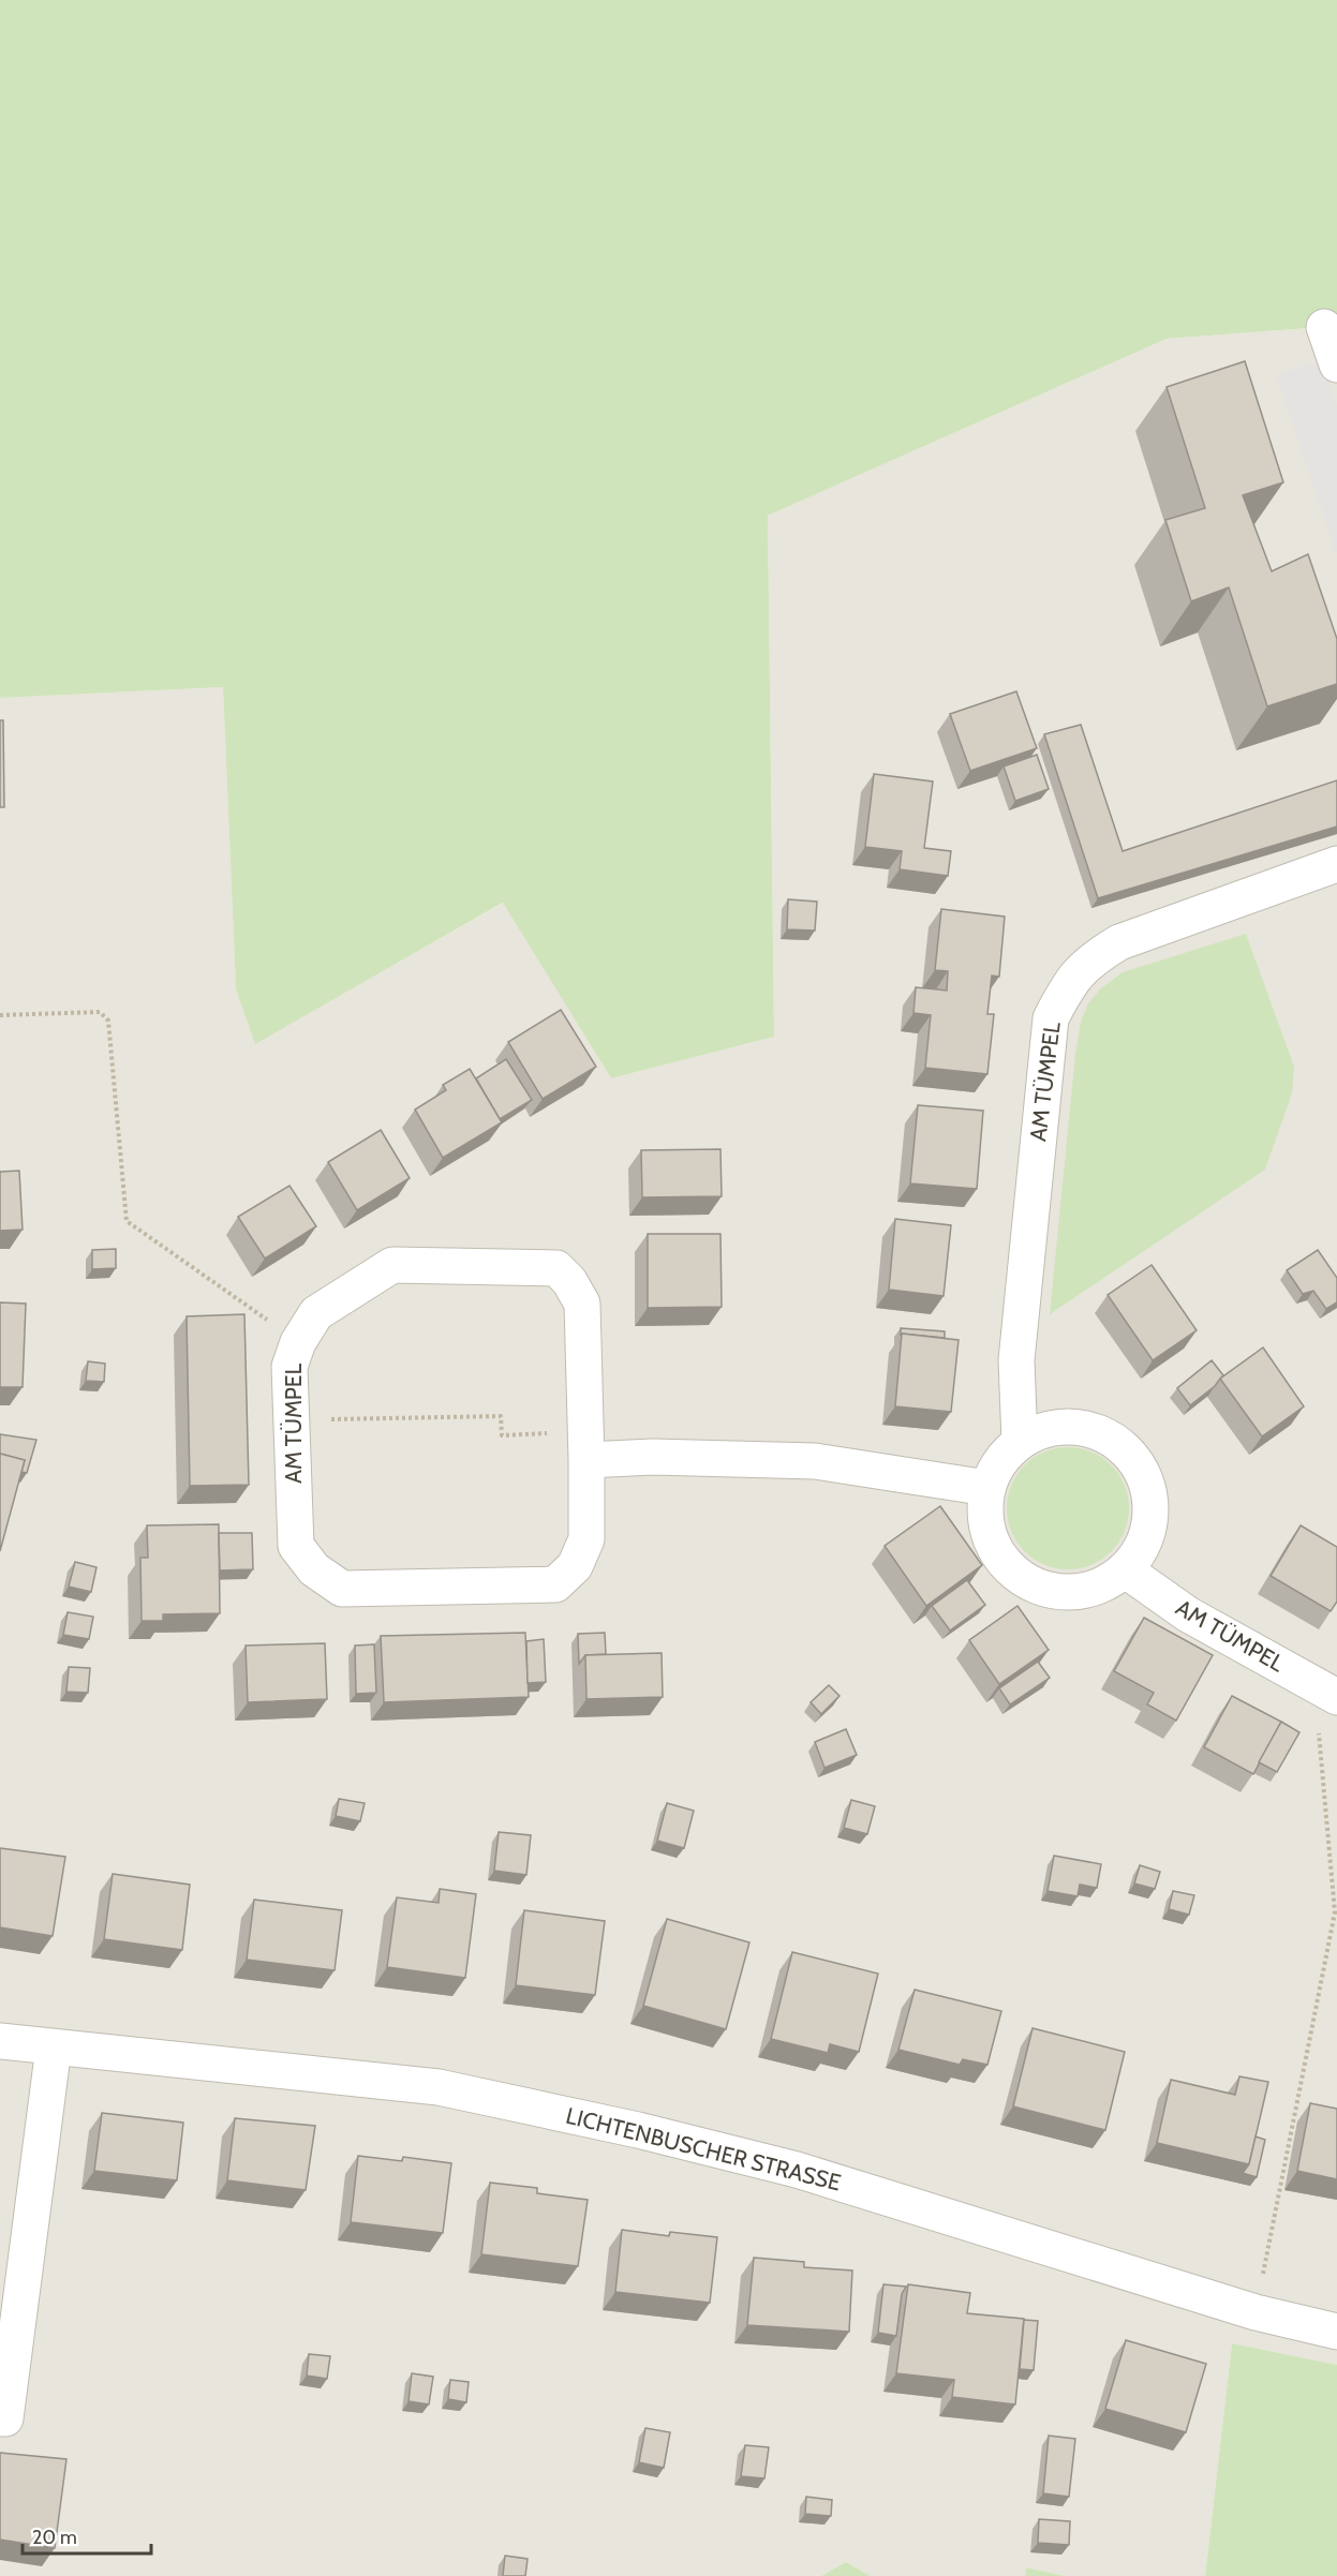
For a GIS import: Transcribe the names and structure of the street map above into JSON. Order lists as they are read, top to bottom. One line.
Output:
{"streets":{"street":["AM TÜMPEL","LICHTENBUSCHER STRASSE"]},"scale_bar":"20 m"}
